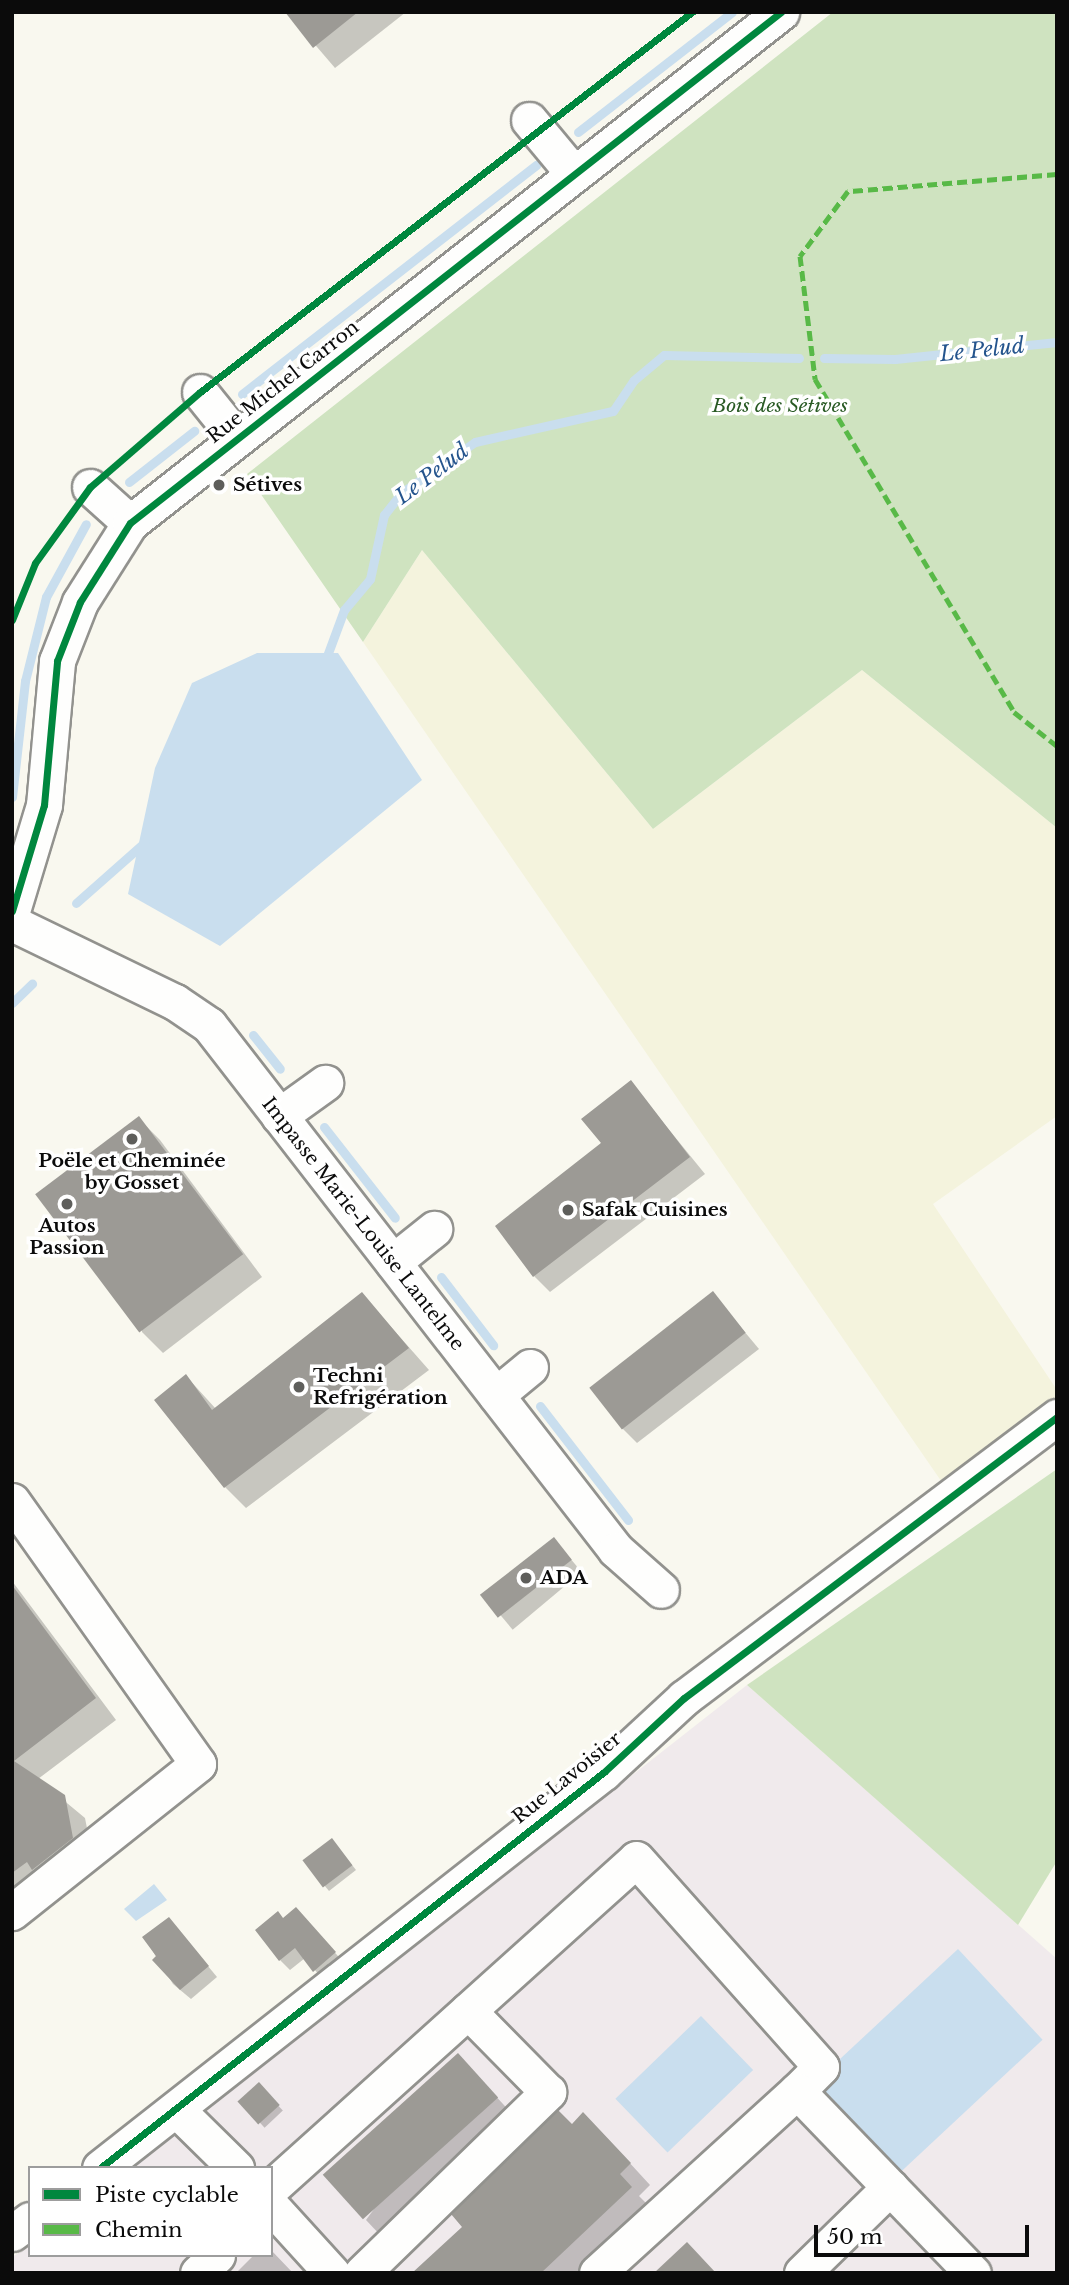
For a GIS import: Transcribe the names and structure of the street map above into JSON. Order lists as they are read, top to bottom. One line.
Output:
{"streets":{"street":["Rue Michel Carron","Impasse Marie-Louise Lantelme","Rue Lavoisier"]},"water":["Le Pelud"],"parks":["Bois des Sétives"],"places":["Sétives","Poële et Cheminée by Gosset","Autos Passion","Safak Cuisines","Techni Refrigération","ADA"],"legend":["Piste cyclable","Chemin"],"scale_bar":"50 m"}
